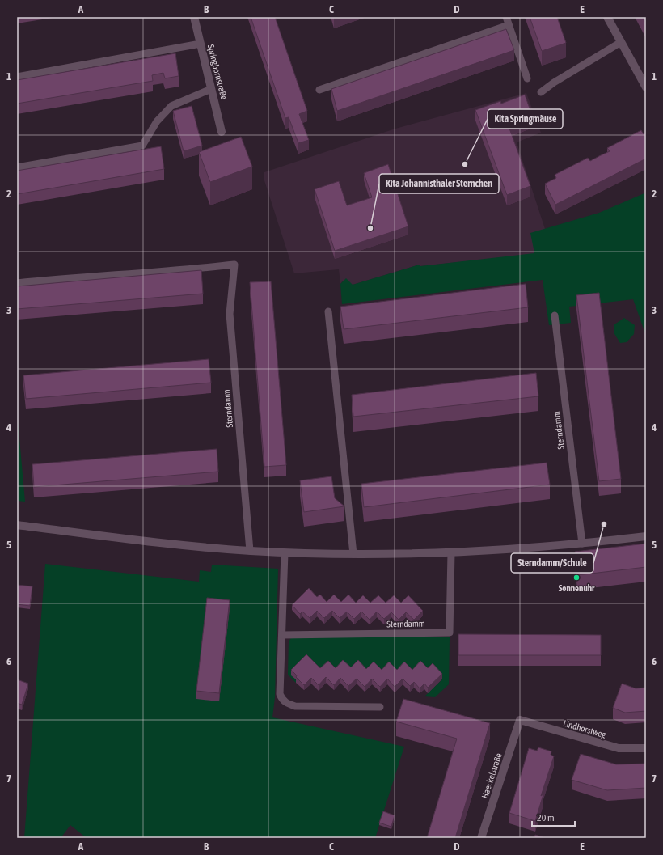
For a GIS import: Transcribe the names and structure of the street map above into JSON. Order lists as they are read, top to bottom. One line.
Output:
{"streets":{"street":["Springbornstraße","Lindhorstweg","Haeckelstraße"],"lane":["Sterndamm"]},"crossings":[["Lindhorstweg","Haeckelstraße"]],"places":["Kita Springmäuse","Kita Johannisthaler Sternchen","Sterndamm/Schule","Sonnenuhr"],"scale_bar":"20 m","grid":{"columns":["A","B","C","D","E"],"rows":["1","2","3","4","5","6","7"]}}
